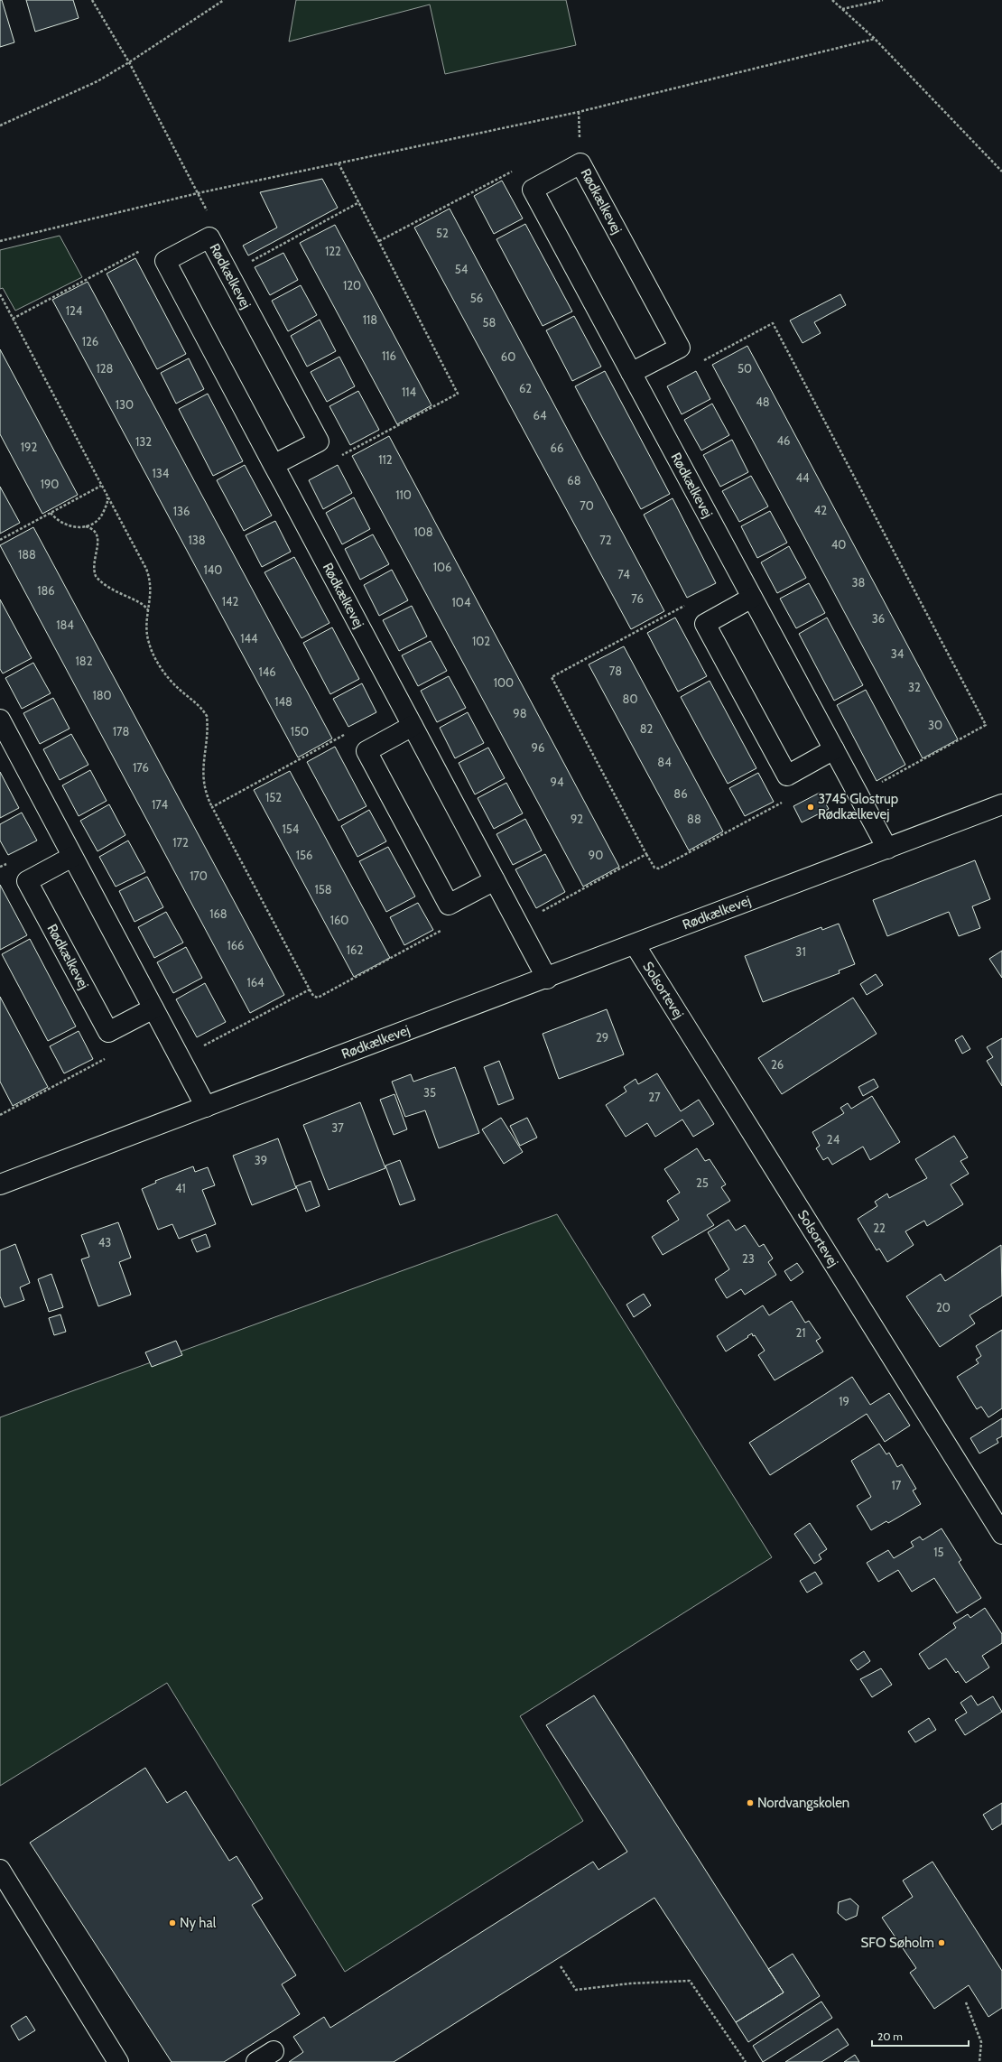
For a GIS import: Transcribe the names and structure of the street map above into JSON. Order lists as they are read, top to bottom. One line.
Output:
{"streets":{"street":["Rødkælkevej","Solsortevej"]},"crossings":[["Rødkælkevej","Solsortevej"]],"places":["3745 Glostrup Rødkælkevej","Nordvangskolen","Ny hal","SFO Søholm"],"house_numbers":["52","122","54","120","56","124","118","58","126","116","60","128","50","62","114","48","130","64","46","132","192","66","112","134","44","68","190","110","70","42","136","108","138","72","40","188","106","140","74","38","186","76","142","104","36","184","144","102","34","182","78","146","100","32","180","80","148","98","30","82","178","150","96","84","176","94","86","152","174","92","88","154","172","156","90","170","158","168","160","166","162","31","164","29","26","35","27","37","24","39","25","41","22","43","23","20","21","19","17","15"],"scale_bar":"20 m"}
